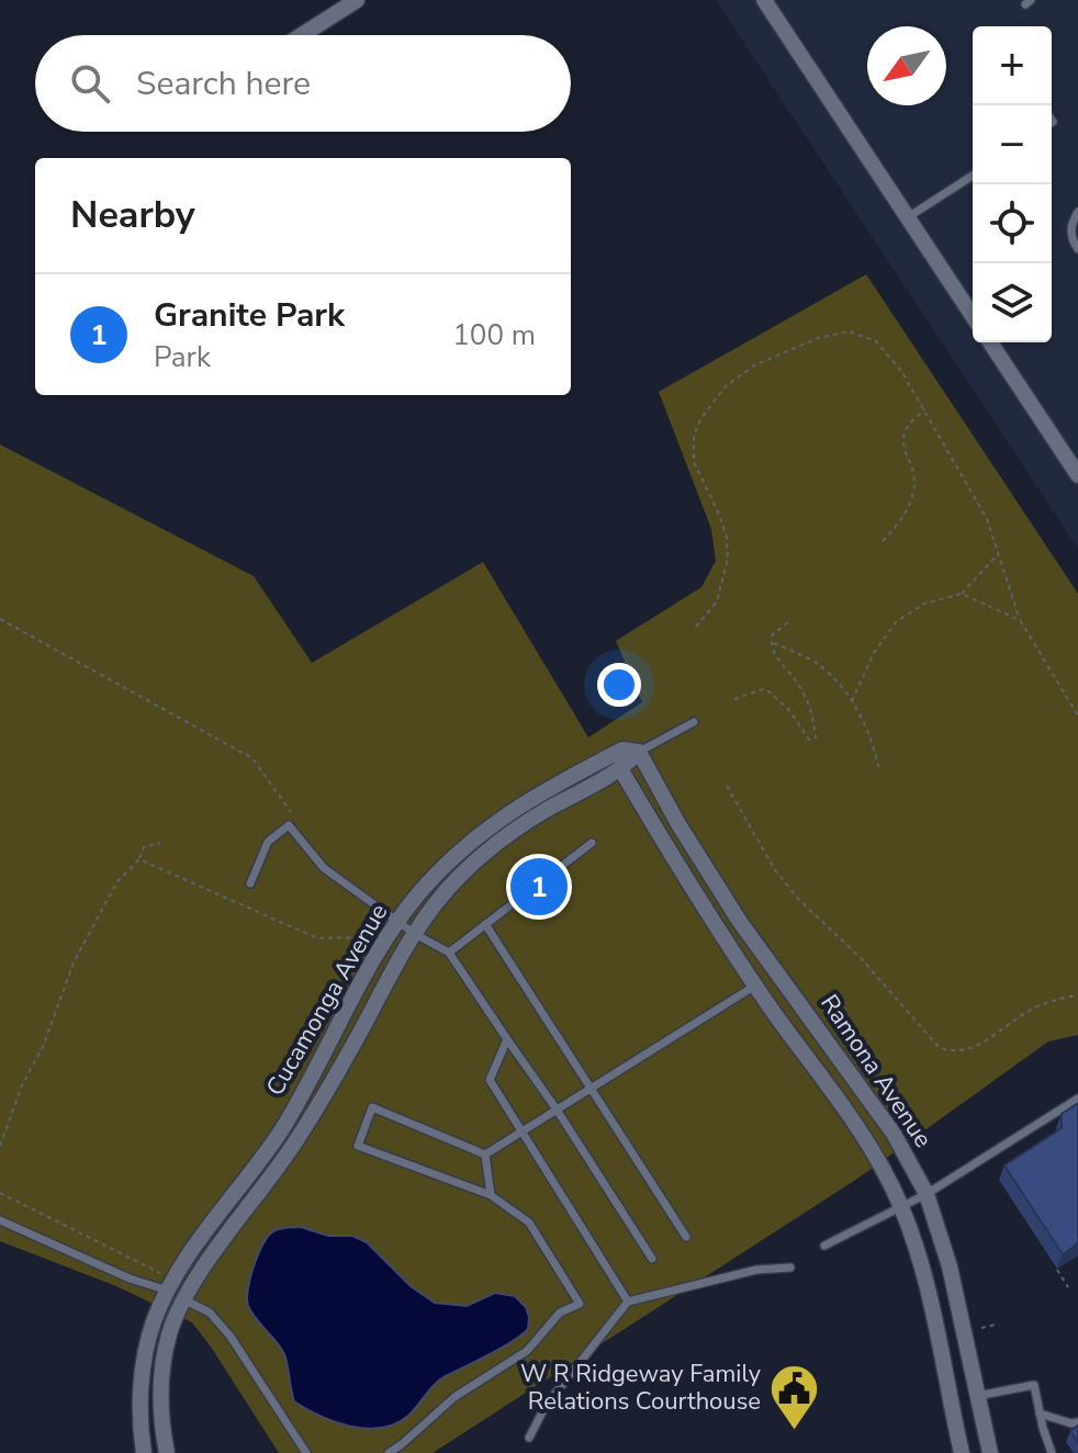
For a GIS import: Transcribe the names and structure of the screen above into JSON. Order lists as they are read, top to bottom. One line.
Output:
{"streets":{"street":["Cucamonga Avenue","Ramona Avenue"]},"crossings":[["Cucamonga Avenue","Ramona Avenue"]],"places":{"public building":["W R Ridgeway Family Relations Courthouse"]},"north":"bottom left","page":{"map_buttons":["+","−"],"search":"Search here","heading":"Nearby","list":[{"mark":"1","name":"Granite Park","note":"Park","value":"100 m"}],"pins":"1"}}
